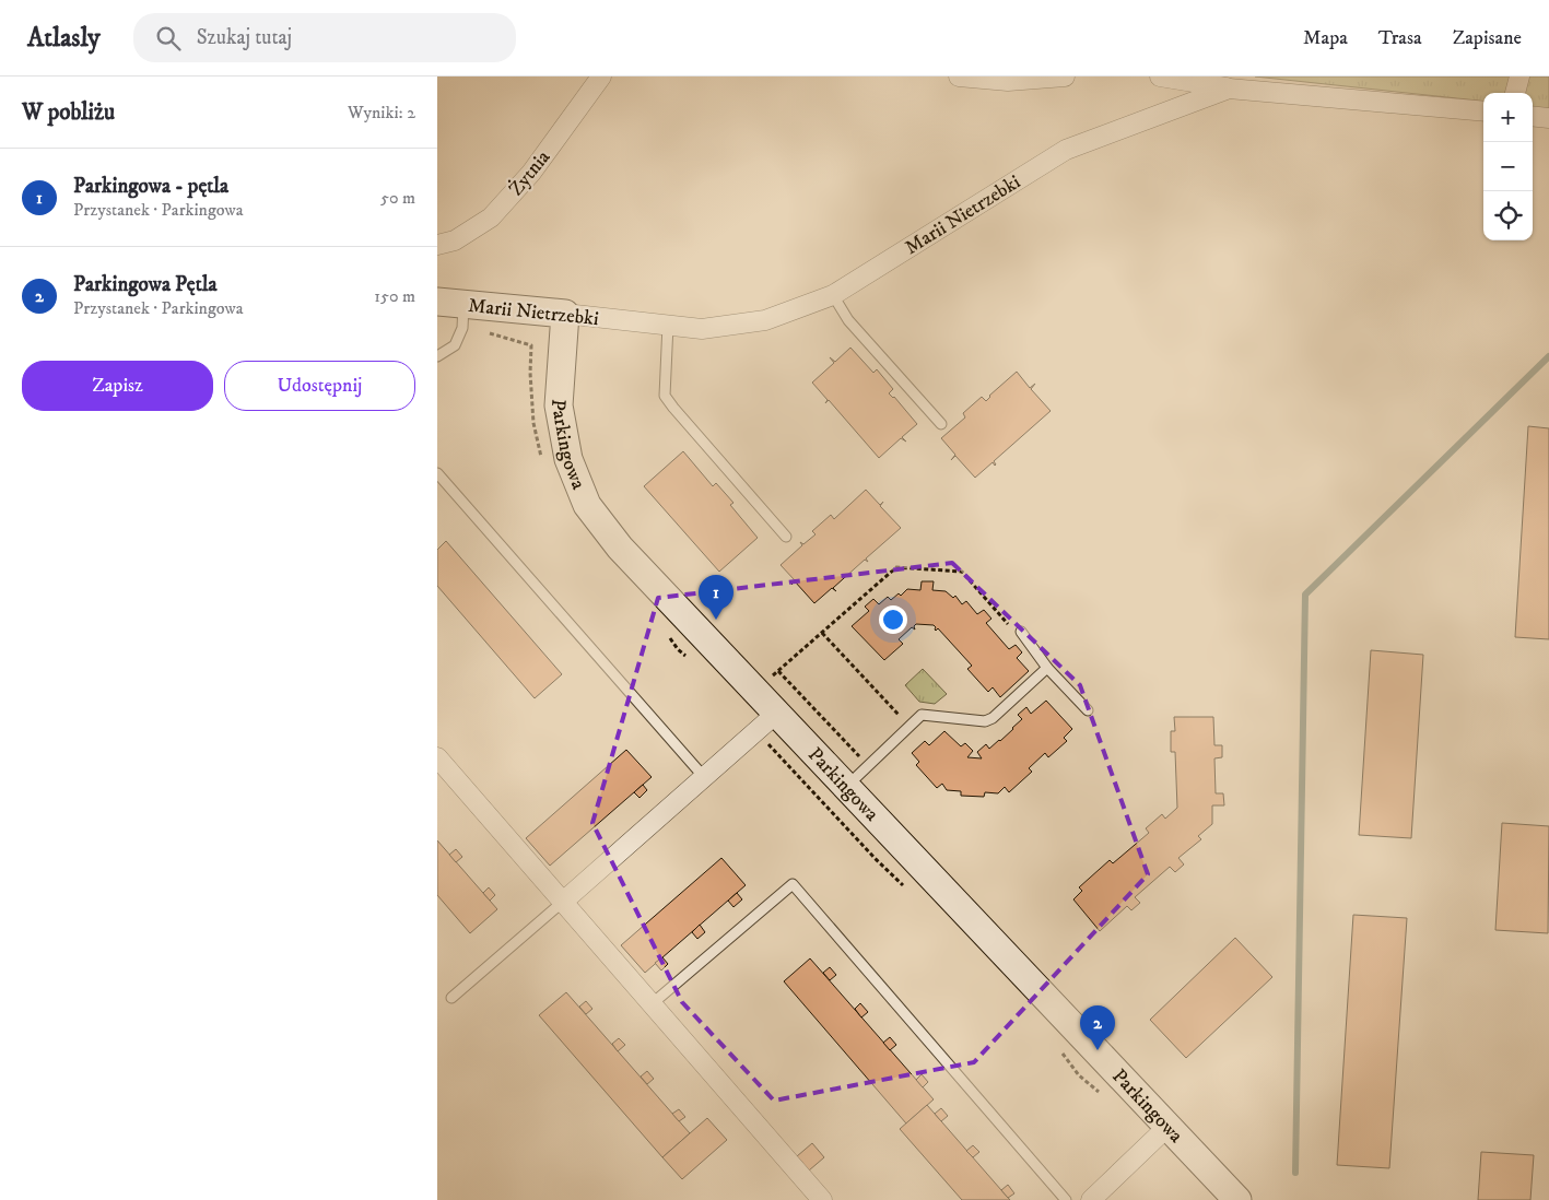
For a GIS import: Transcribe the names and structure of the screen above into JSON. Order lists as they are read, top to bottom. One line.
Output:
{"streets":{"street":["Żytnia","Marii Nietrzebki","Parkingowa"]},"crossings":[["Marii Nietrzebki","Parkingowa"]],"page":{"header":"Atlasly","search":"Szukaj tutaj","nav":["Mapa","Trasa","Zapisane"],"heading":["W pobliżu","Wyniki: 2"],"map_buttons":["+","−"],"list":[{"mark":"1","name":"Parkingowa - pętla","note":"Przystanek · Parkingowa","value":"50 m"},{"mark":"2","name":"Parkingowa Pętla","note":"Przystanek · Parkingowa","value":"150 m"}],"buttons":["Zapisz","Udostępnij"],"pins":["1","2"]}}
